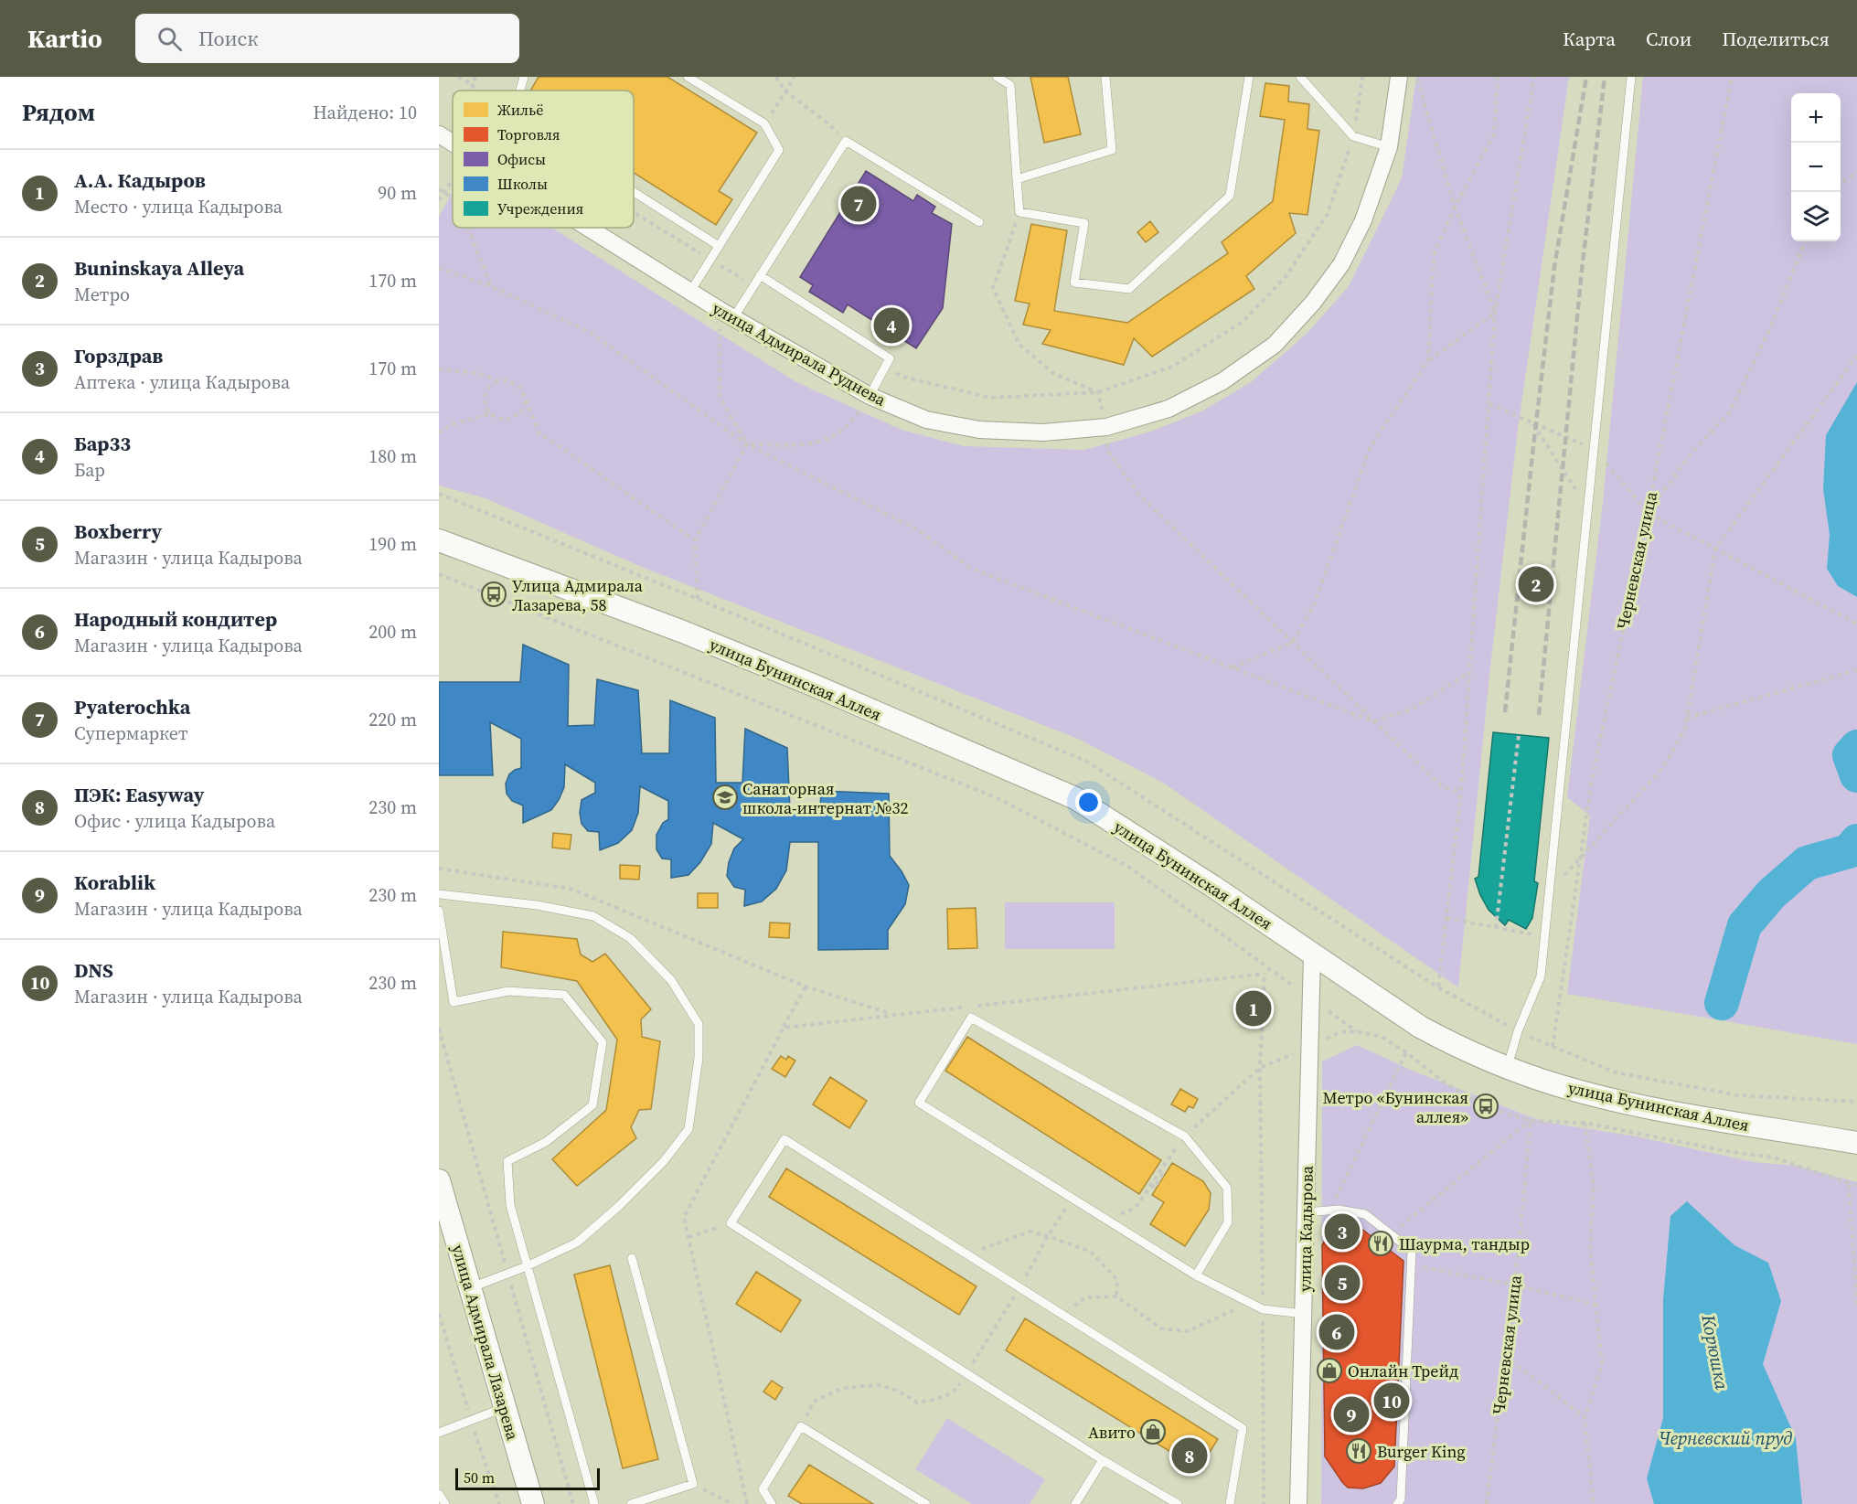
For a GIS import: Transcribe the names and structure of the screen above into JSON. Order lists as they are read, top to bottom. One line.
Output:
{"streets":{"street":["улица Адмирала Руднева","улица Бунинская Аллея","улица Кадырова","улица Адмирала Лазарева"],"path":["Черневская улица"]},"crossings":[["улица Бунинская Аллея","улица Кадырова"]],"water":["Корюшка","Черневский пруд"],"places":{"bus stop":["Улица Адмирала Лазарева, 58","Метро «Бунинская аллея»"],"school or university":["Санаторная школа-интернат №32"],"restaurant":["Шаурма, тандыр","Burger King"],"shop":["Онлайн Трейд","Авито"]},"legend":["Жильё","Торговля","Офисы","Школы","Учреждения"],"scale_bar":"50 m","page":{"header":"Kartio","search":"Поиск","nav":["Карта","Слои","Поделиться"],"heading":["Рядом","Найдено: 10"],"map_buttons":["+","−"],"list":[{"mark":"1","name":"А.А. Кадыров","note":"Место · улица Кадырова","value":"90 m"},{"mark":"2","name":"Buninskaya Alleya","note":"Метро","value":"170 m"},{"mark":"3","name":"Горздрав","note":"Аптека · улица Кадырова","value":"170 m"},{"mark":"4","name":"Бар33","note":"Бар","value":"180 m"},{"mark":"5","name":"Boxberry","note":"Магазин · улица Кадырова","value":"190 m"},{"mark":"6","name":"Народный кондитер","note":"Магазин · улица Кадырова","value":"200 m"},{"mark":"7","name":"Pyaterochka","note":"Супермаркет","value":"220 m"},{"mark":"8","name":"ПЭК: Easyway","note":"Офис · улица Кадырова","value":"230 m"},{"mark":"9","name":"Korablik","note":"Магазин · улица Кадырова","value":"230 m"},{"mark":"10","name":"DNS","note":"Магазин · улица Кадырова","value":"230 m"}],"pins":["7","4","2","1","3","5","6","10","9","8"],"scale":"50 m"}}
